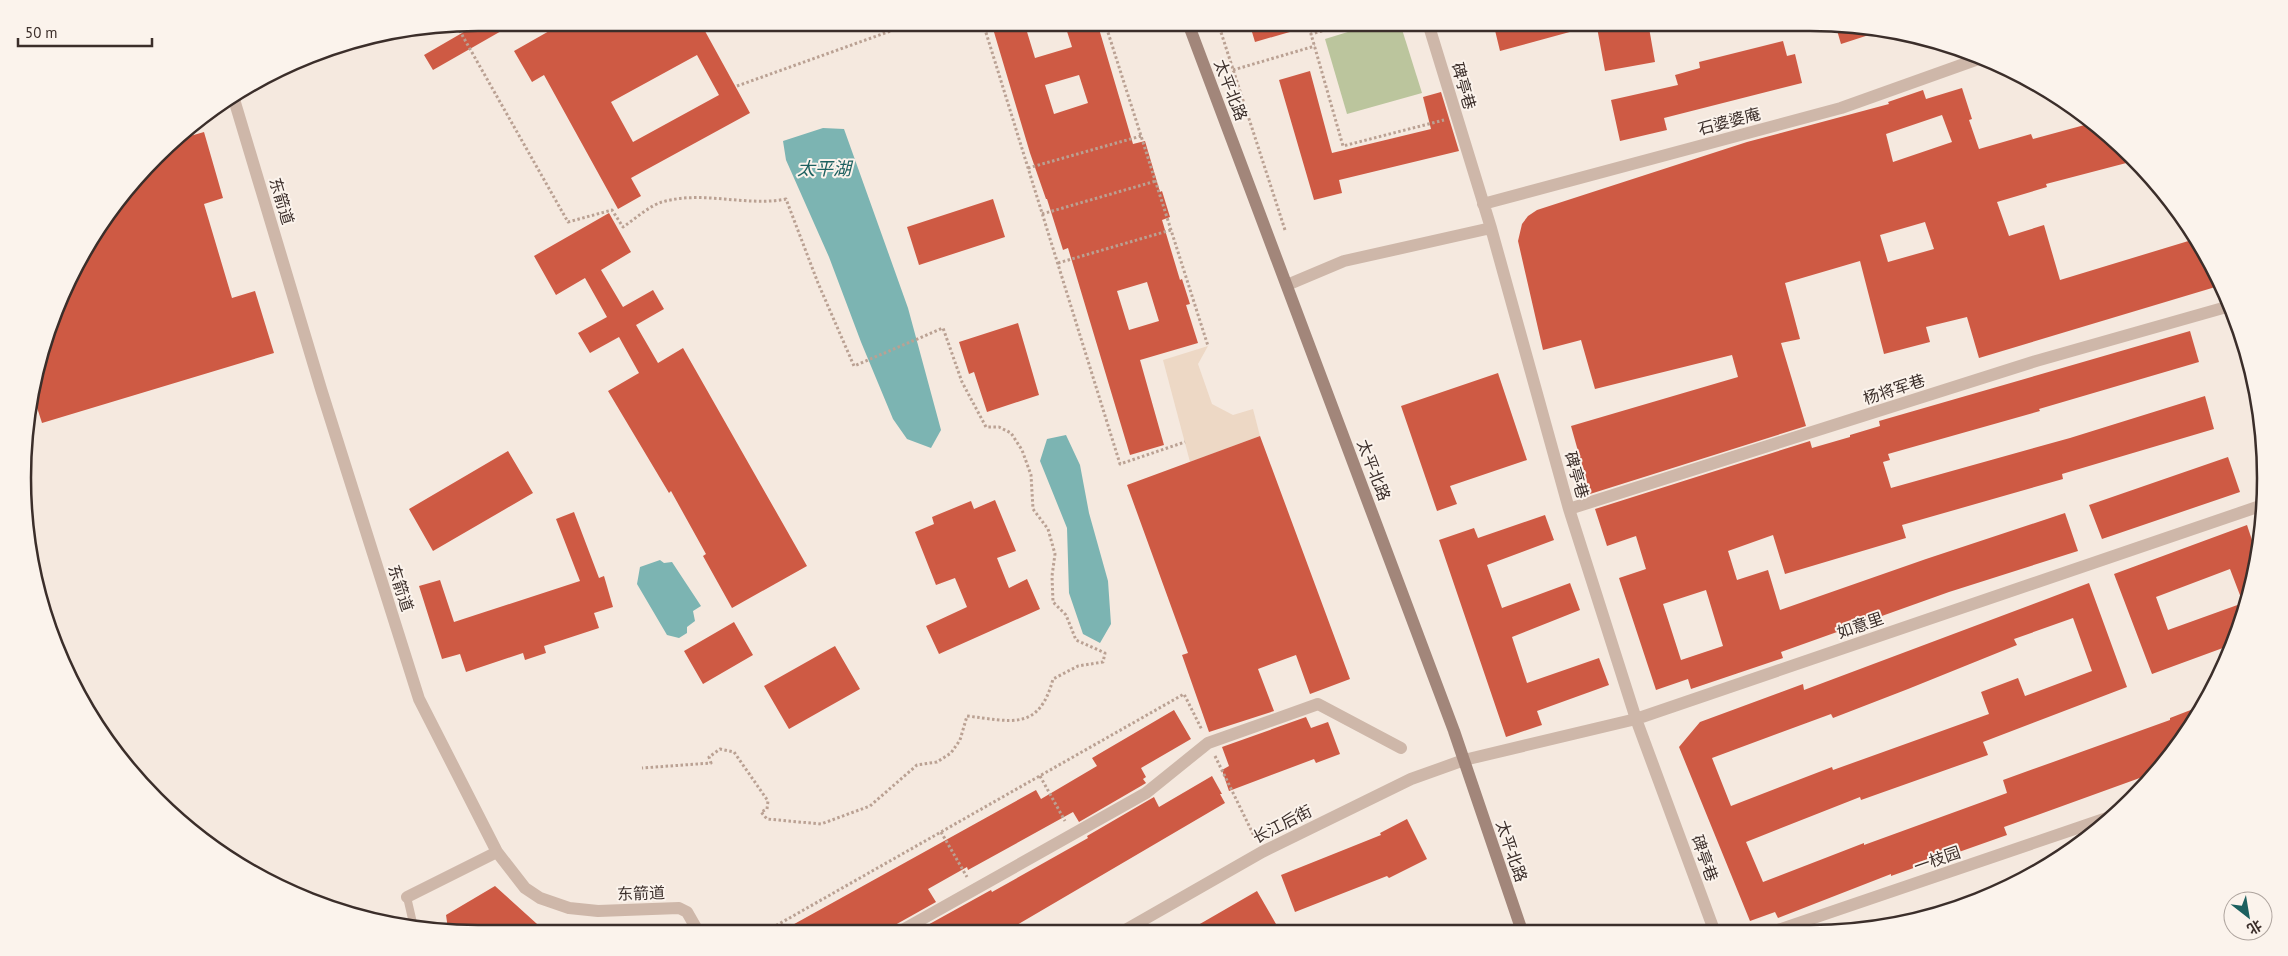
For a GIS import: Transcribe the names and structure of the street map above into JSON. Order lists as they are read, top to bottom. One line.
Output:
{"streets":{"main road":["太平北路"],"street":["碑亭巷","石婆婆庵","东箭道","杨将军巷","如意里","长江后街","一枝园"]},"crossings":[["碑亭巷","石婆婆庵"],["碑亭巷","杨将军巷"],["碑亭巷","如意里"],["太平北路","如意里"],["太平北路","长江后街"],["如意里","长江后街"]],"water":["太平湖"],"scale_bar":"50 m","north":"bottom right"}
